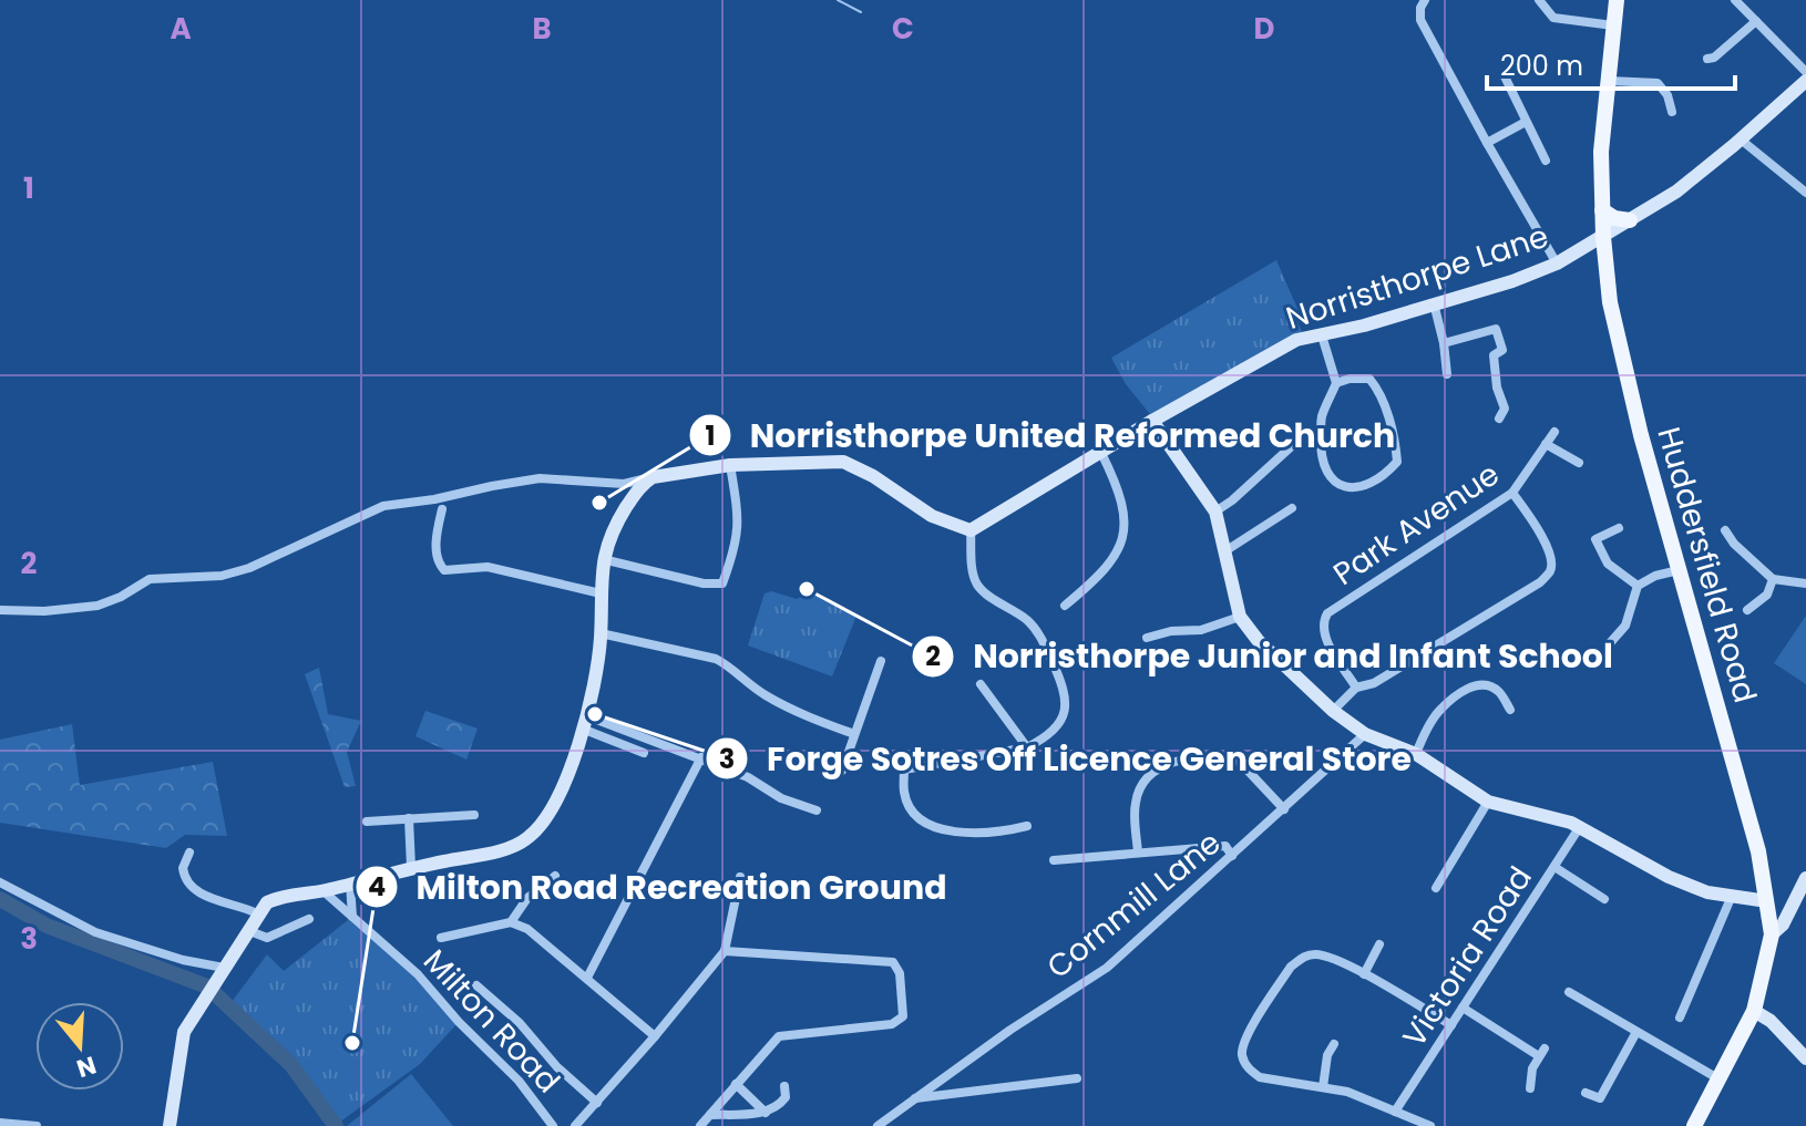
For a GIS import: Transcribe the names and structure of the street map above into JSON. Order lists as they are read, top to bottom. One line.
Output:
{"streets":{"main road":["Huddersfield Road"],"street":["Norristhorpe Lane","Park Avenue","Cornmill Lane","Victoria Road","Milton Road"]},"crossings":[["Norristhorpe Lane","Huddersfield Road"]],"places":["Norristhorpe United Reformed Church","Norristhorpe Junior and Infant School","Forge Sotres Off Licence General Store","Milton Road Recreation Ground"],"scale_bar":"200 m","north":"bottom","grid":{"columns":["A","B","C","D"],"rows":["1","2","3"]}}
